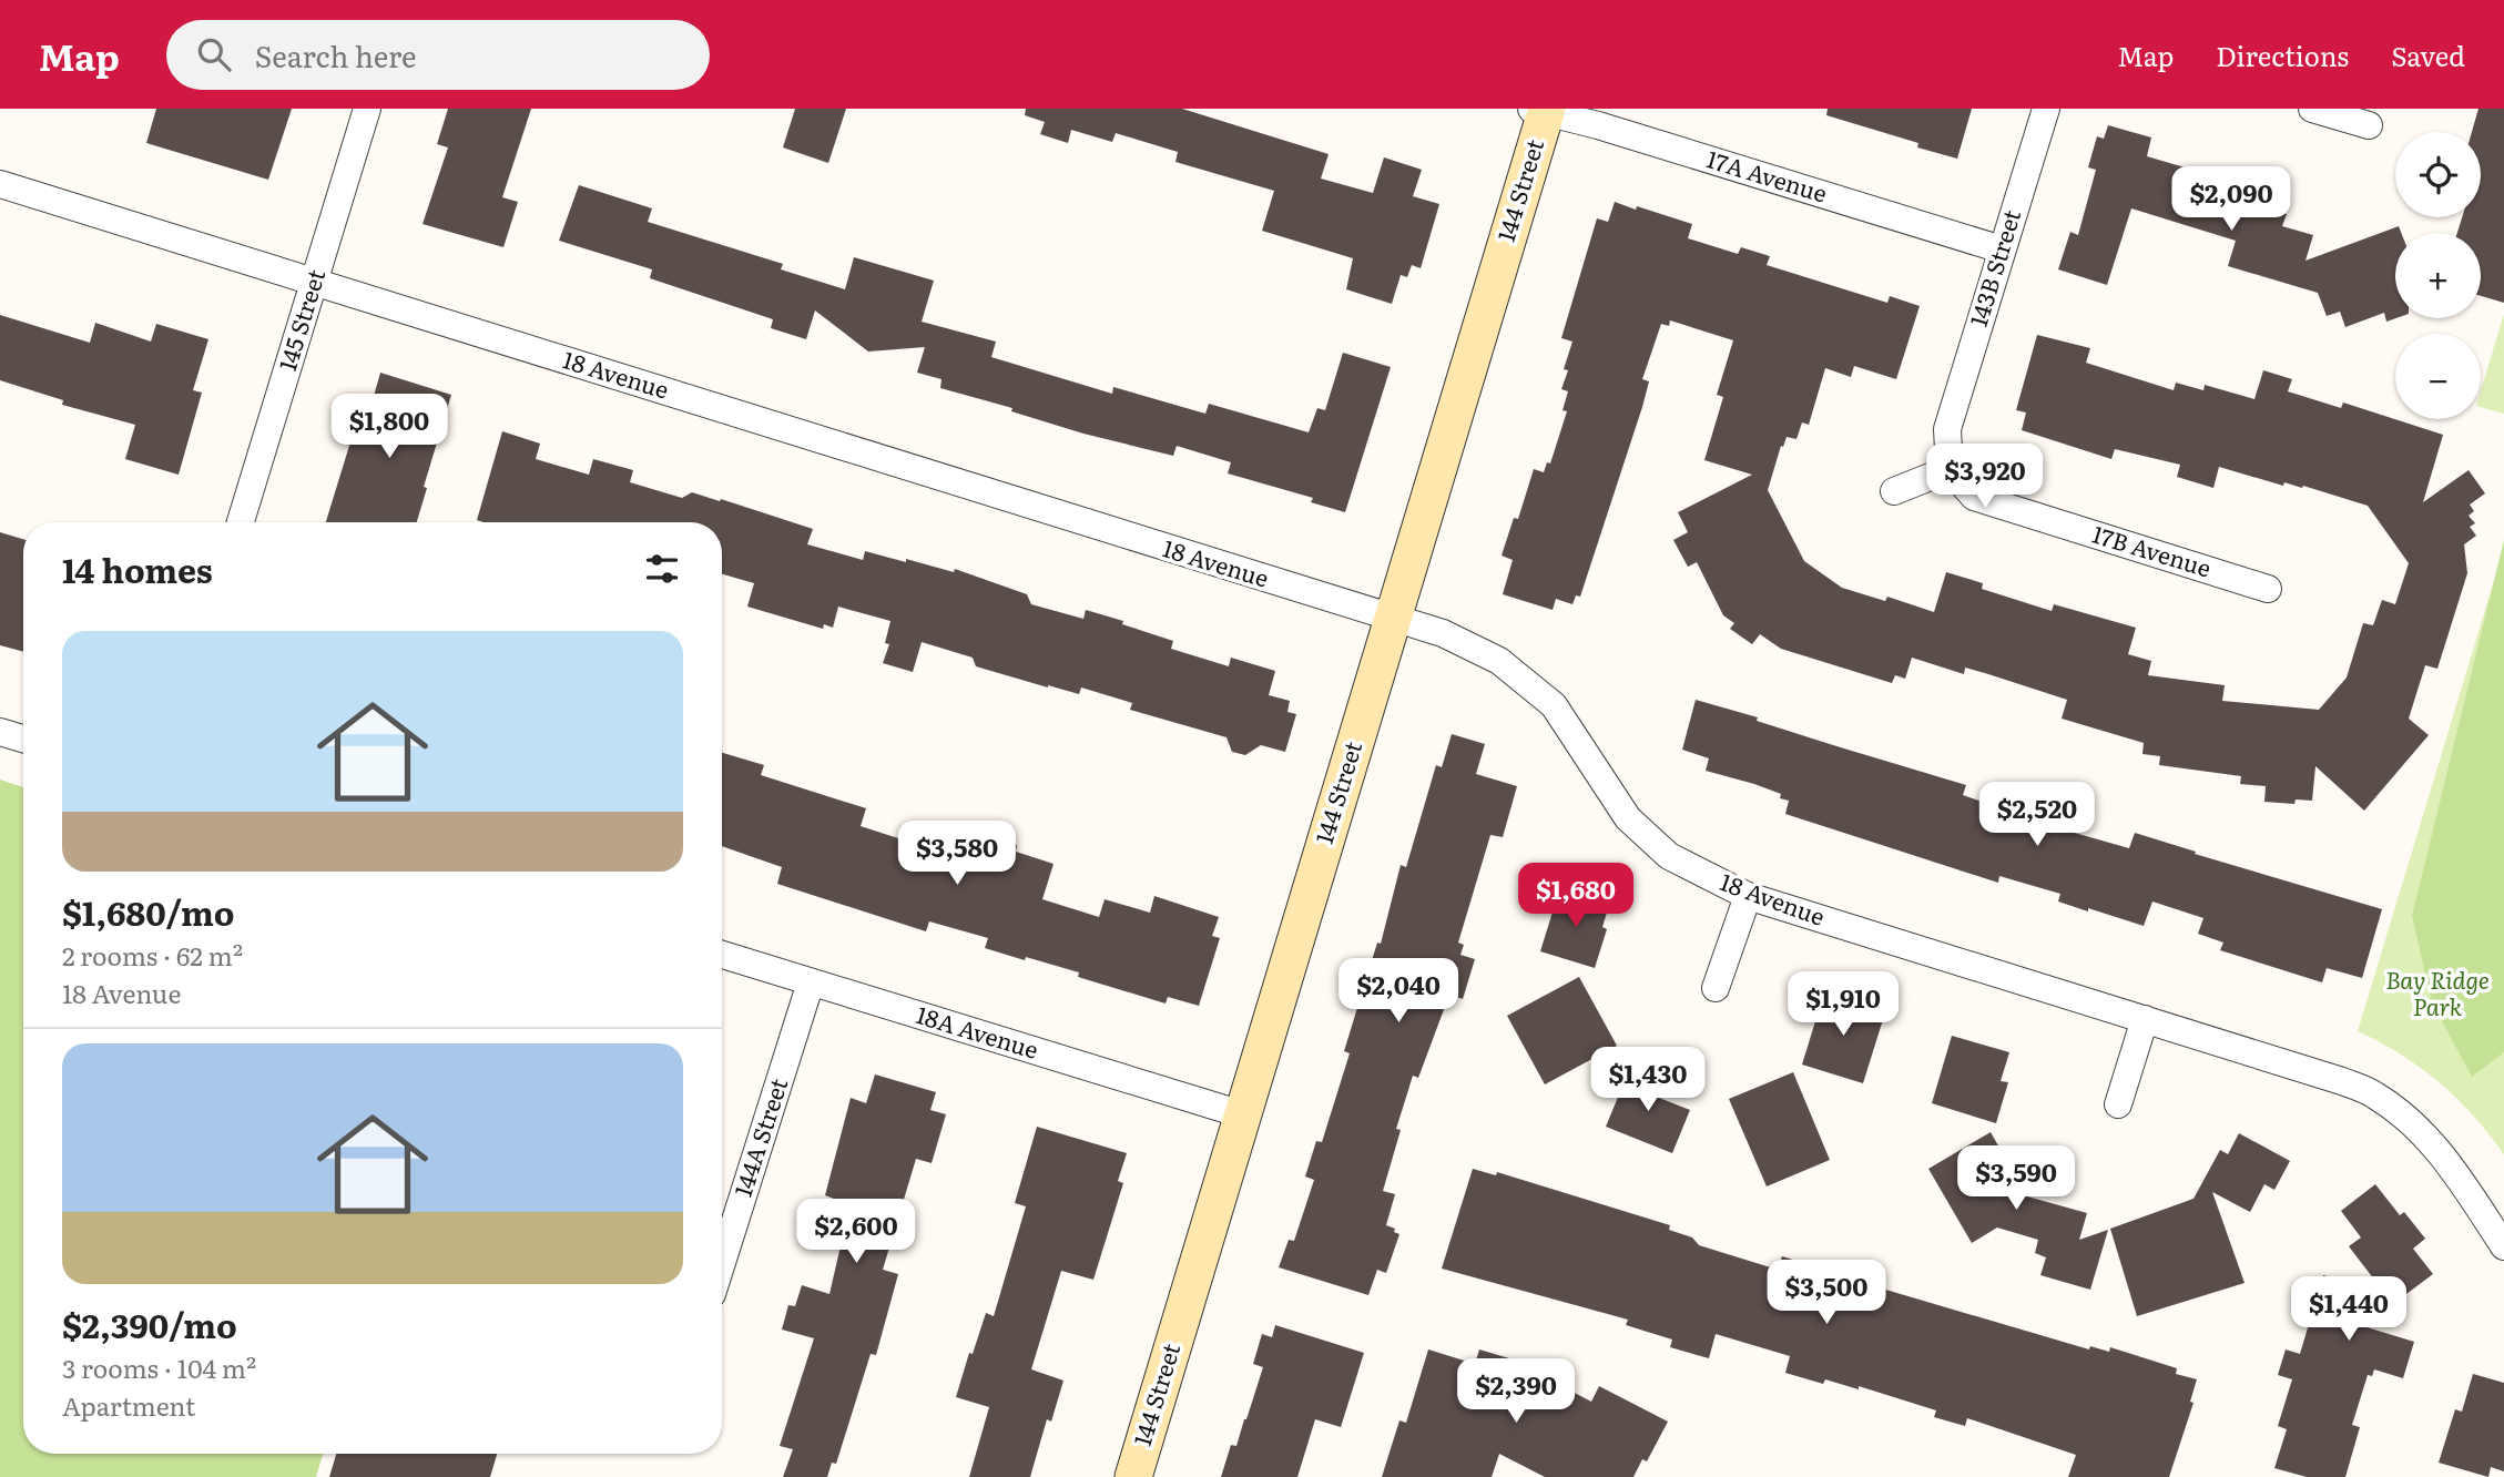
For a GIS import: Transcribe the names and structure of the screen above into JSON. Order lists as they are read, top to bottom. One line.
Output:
{"streets":{"street":["17A Avenue","144 Street","143B Street","145 Street","18 Avenue","17B Avenue","18A Avenue","144A Street"]},"crossings":[["17A Avenue","144 Street"],["17A Avenue","143B Street"],["144 Street","18 Avenue"],["144 Street","18A Avenue"],["143B Street","17B Avenue"],["145 Street","18 Avenue"],["18A Avenue","144A Street"]],"parks":["Bay Ridge Park"],"page":{"header":"Map","search":"Search here","nav":["Map","Directions","Saved"],"map_buttons":["+","−"],"price":["$2,090","$1,800","$3,920","$2,520","$3,580","$1,680","$2,040","$1,910","$1,430","$3,590","$2,600","$3,500","$1,440","$2,390"],"heading":"14 homes","list":[{"name":"$1,680/mo","note":"2 rooms · 62 m² · 18 Avenue"},{"name":"$2,390/mo","note":"3 rooms · 104 m² · Apartment"}]}}
